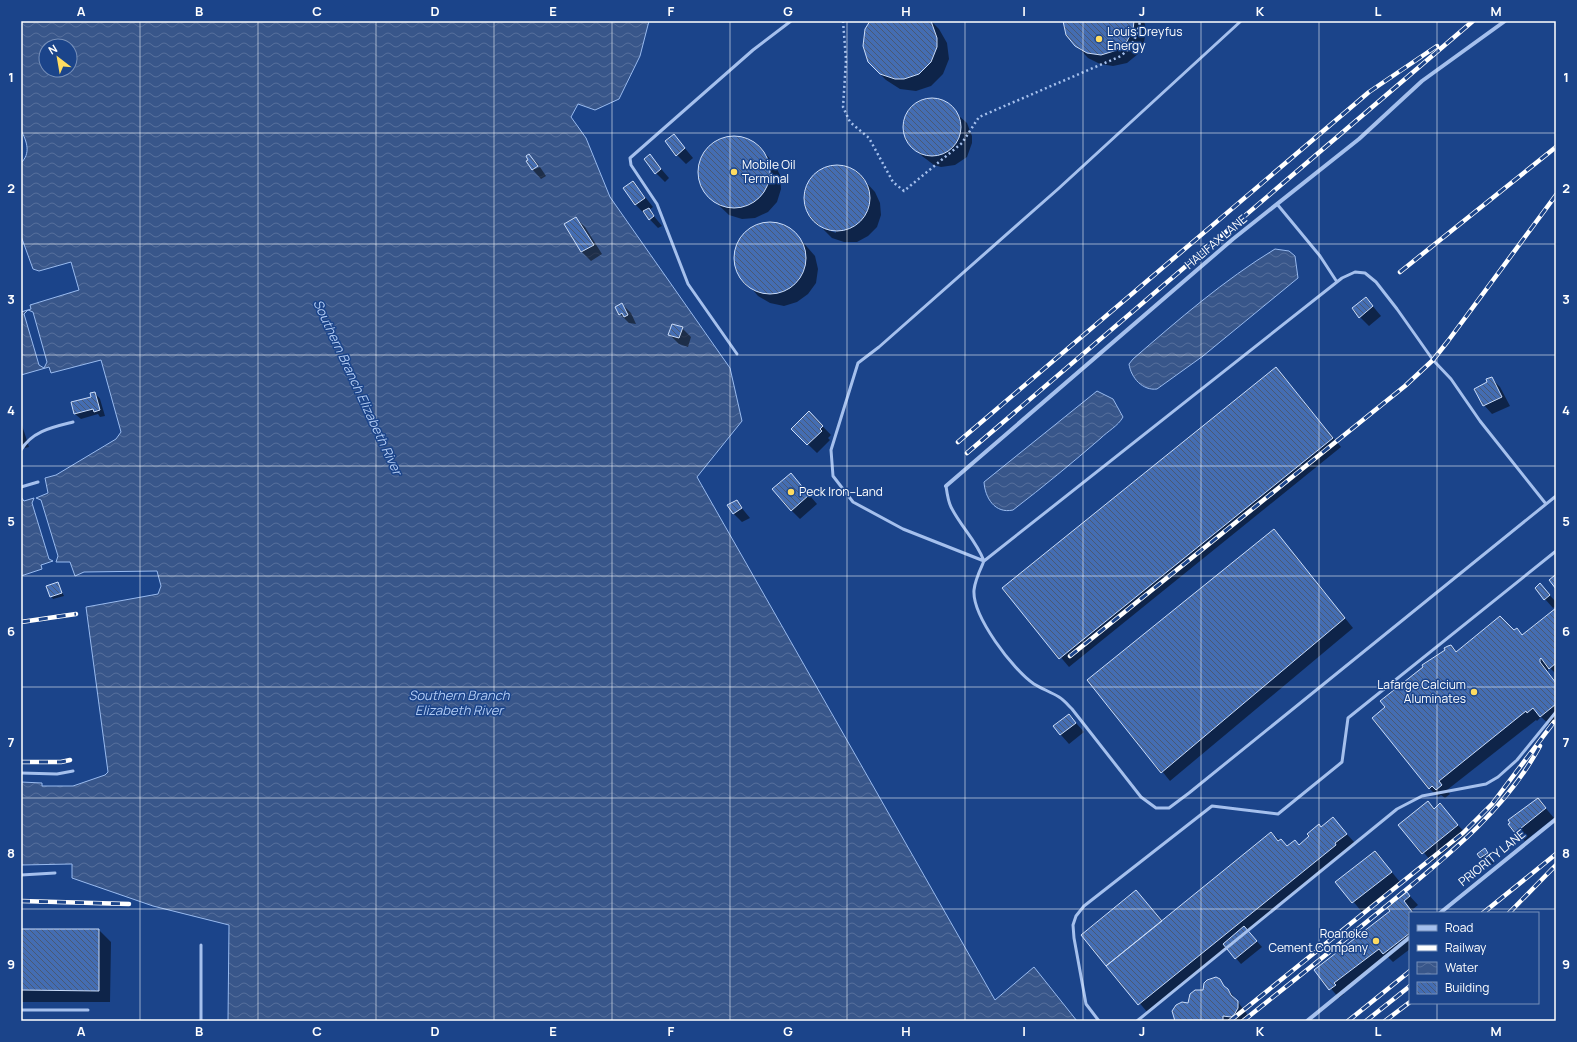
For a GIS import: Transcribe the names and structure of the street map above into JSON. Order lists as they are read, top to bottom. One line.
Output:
{"streets":{"street":["HALIFAX LANE","PRIORITY LANE"]},"water":["Southern Branch Elizabeth River"],"places":["Louis Dreyfus Energy","Mobile Oil Terminal","Peck Iron--Land","Lafarge Calcium Aluminates","Roanoke Cement Company"],"legend":["Road","Railway","Water","Building"],"north":"top left","grid":{"columns":["A","B","C","D","E","F","G","H","I","J","K","L","M"],"rows":["1","2","3","4","5","6","7","8","9"]}}
